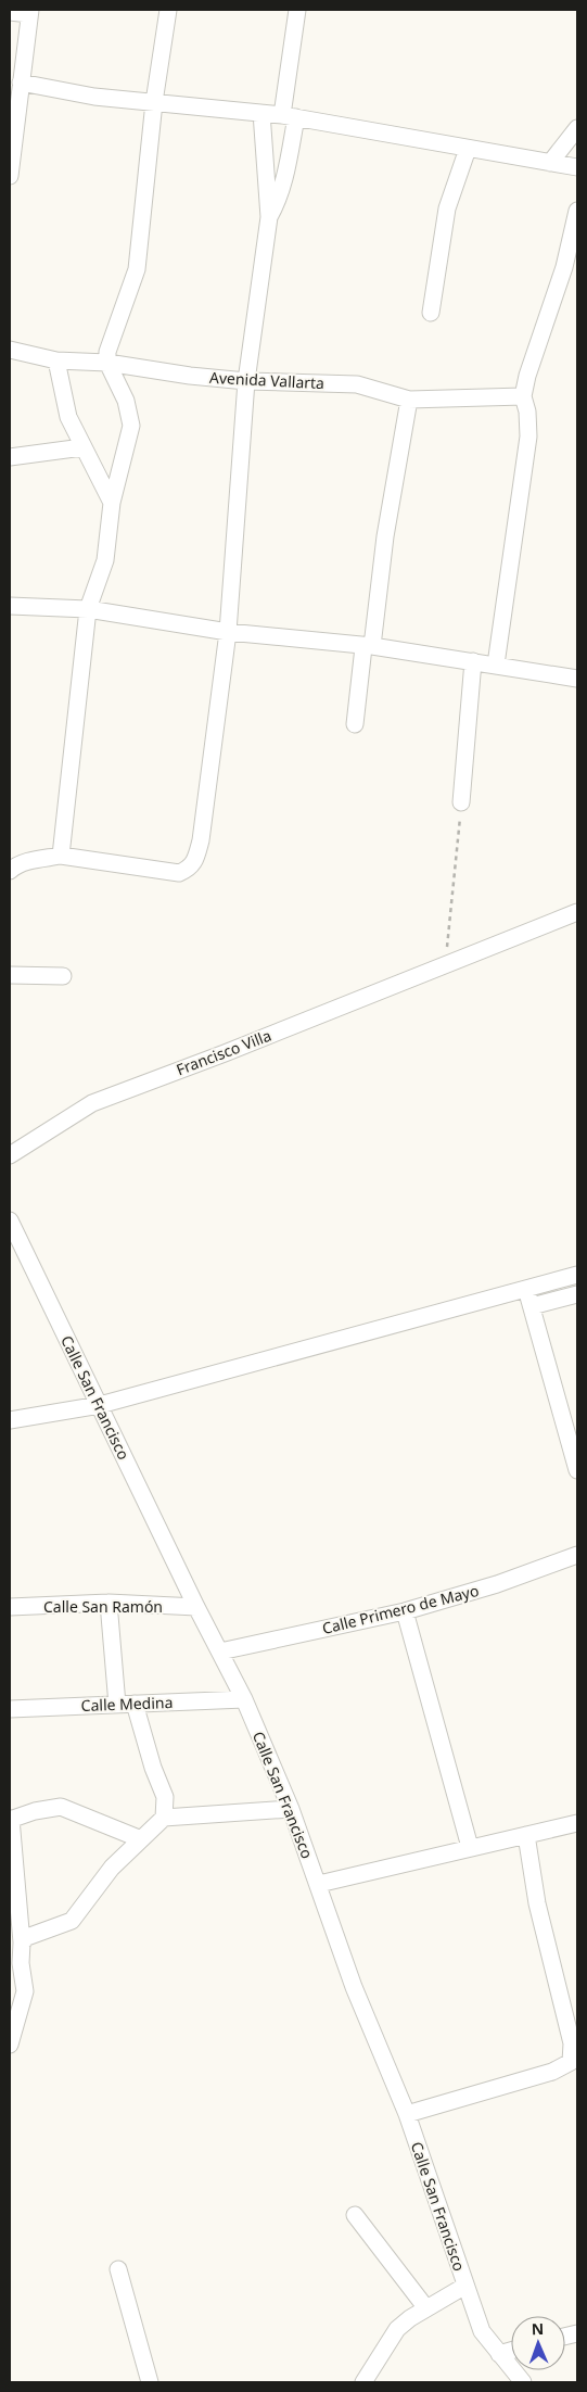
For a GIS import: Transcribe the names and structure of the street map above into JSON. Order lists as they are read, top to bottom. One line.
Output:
{"streets":{"street":["Avenida Vallarta","Francisco Villa","Calle San Francisco","Calle San Ramón","Calle Primero de Mayo","Calle Medina"]},"crossings":[["Calle San Francisco","Calle San Ramón"],["Calle San Francisco","Calle Primero de Mayo"],["Calle San Francisco","Calle Medina"]],"north":"top"}
